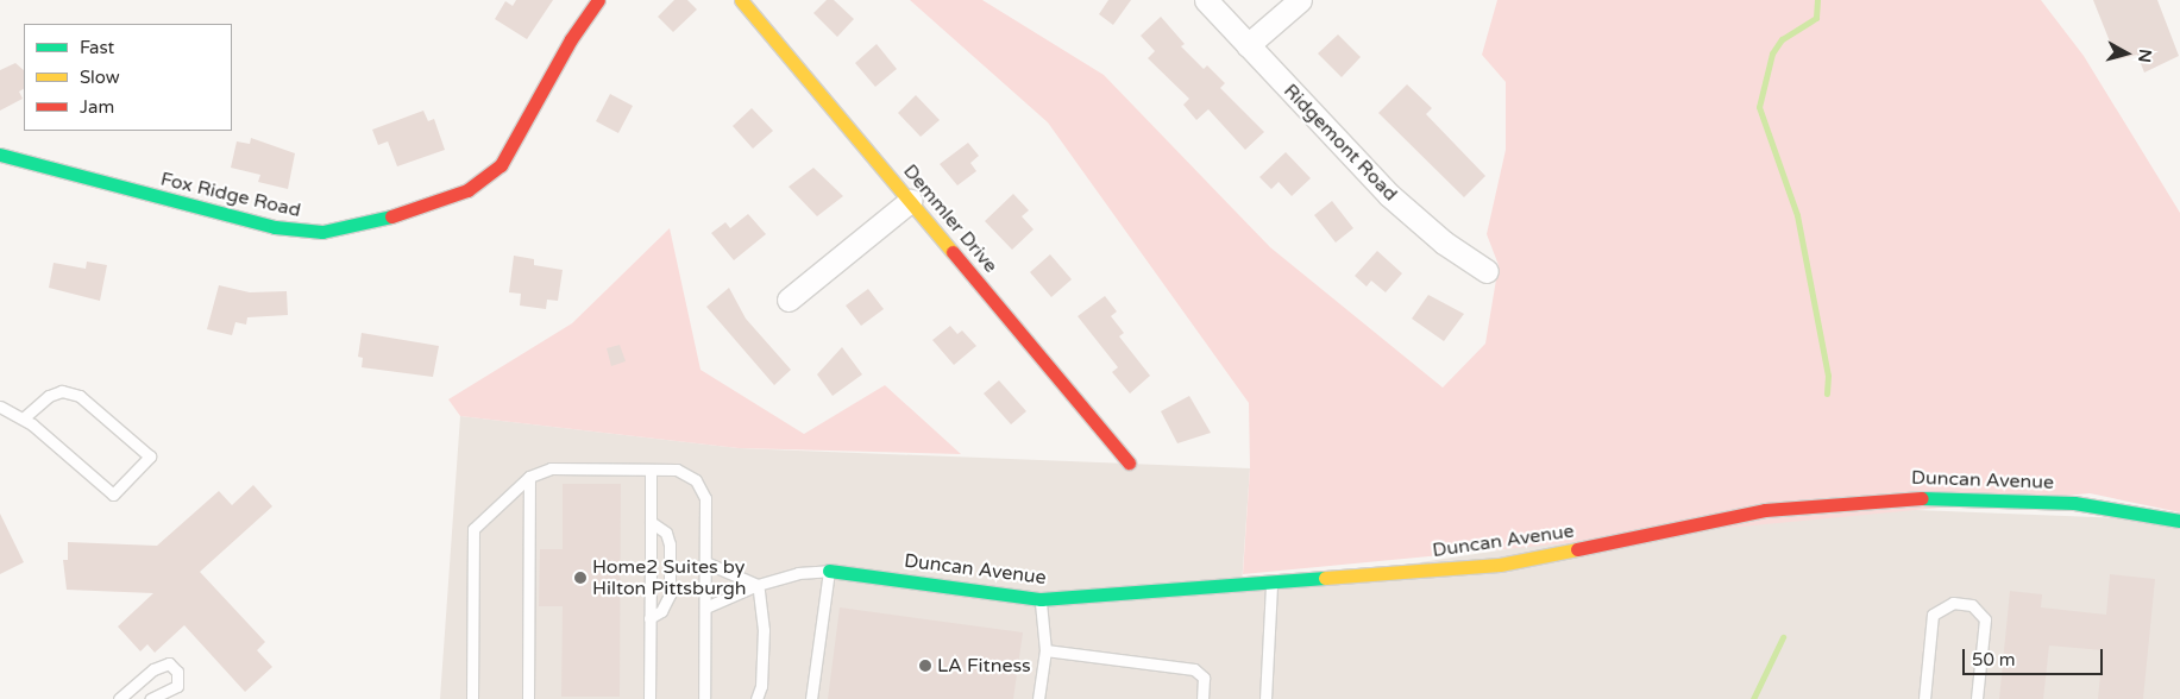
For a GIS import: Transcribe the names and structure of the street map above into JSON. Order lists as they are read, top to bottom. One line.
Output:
{"streets":{"street":["Ridgemont Road","Fox Ridge Road","Demmler Drive","Duncan Avenue"]},"places":["Home2 Suites by Hilton Pittsburgh","LA Fitness"],"legend":["Fast","Slow","Jam"],"scale_bar":"50 m","north":"right"}
